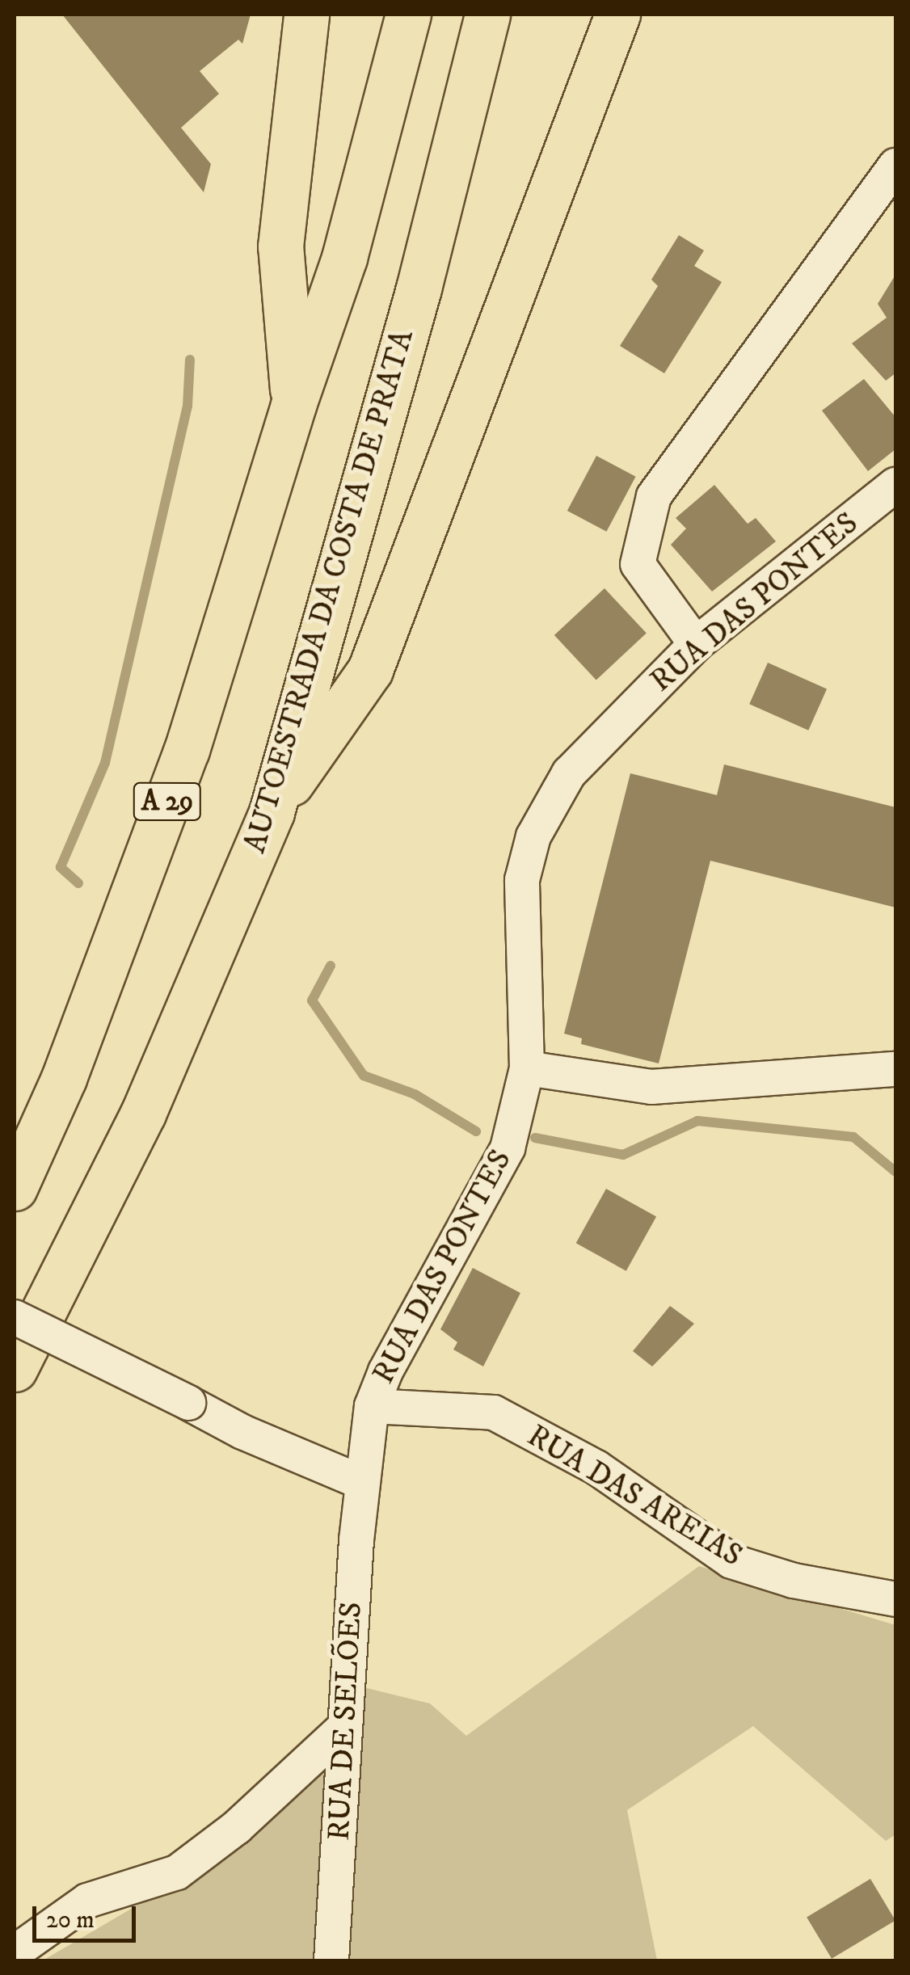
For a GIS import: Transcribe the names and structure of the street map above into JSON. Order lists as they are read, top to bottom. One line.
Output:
{"streets":{"highway":["AUTOESTRADA DA COSTA DE PRATA","A 29"],"street":["RUA DAS PONTES","RUA DAS AREIAS","RUA DE SELÕES"]},"crossings":[["RUA DAS PONTES","RUA DAS AREIAS"],["RUA DAS PONTES","RUA DE SELÕES"]],"scale_bar":"20 m"}
